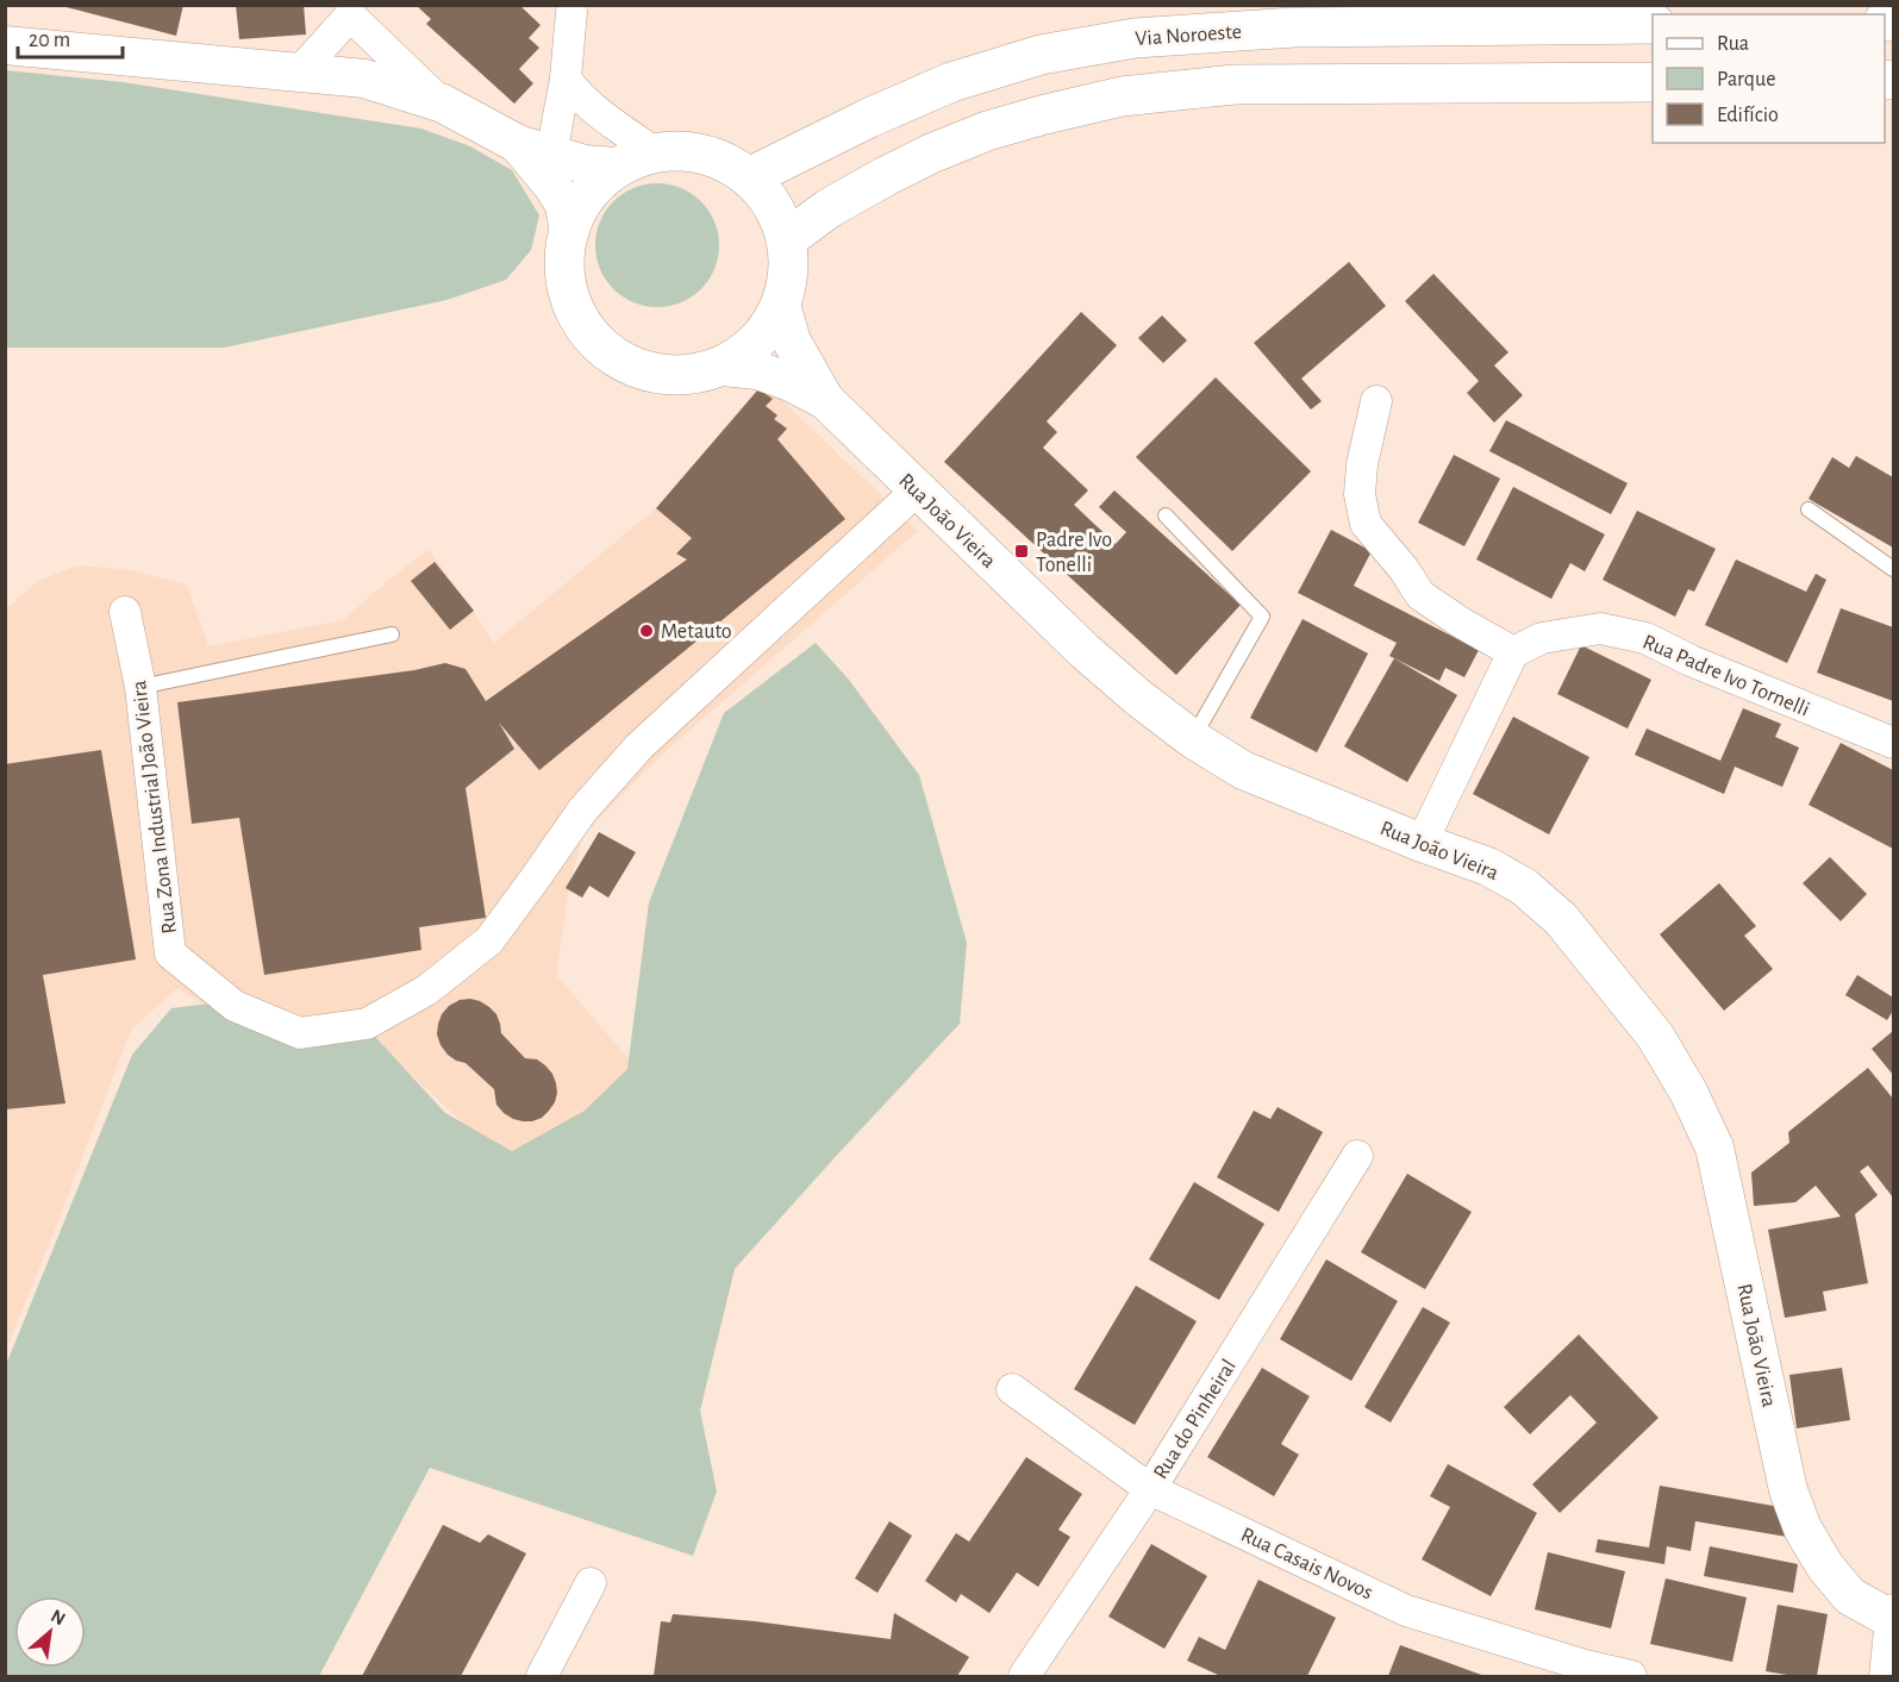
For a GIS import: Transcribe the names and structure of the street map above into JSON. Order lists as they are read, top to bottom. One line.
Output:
{"streets":{"main road":["Via Noroeste"],"street":["Rua João Vieira","Rua Padre Ivo Tornelli","Rua Zona Industrial João Vieira","Rua do Pinheiral","Rua Casais Novos"]},"crossings":[["Via Noroeste","Rua João Vieira"],["Rua João Vieira","Rua Zona Industrial João Vieira"],["Rua do Pinheiral","Rua Casais Novos"]],"places":{"transit":["Padre Ivo Tonelli"],"other":["Metauto"]},"legend":["Rua","Parque","Edifício"],"scale_bar":"20 m","north":"top right"}
